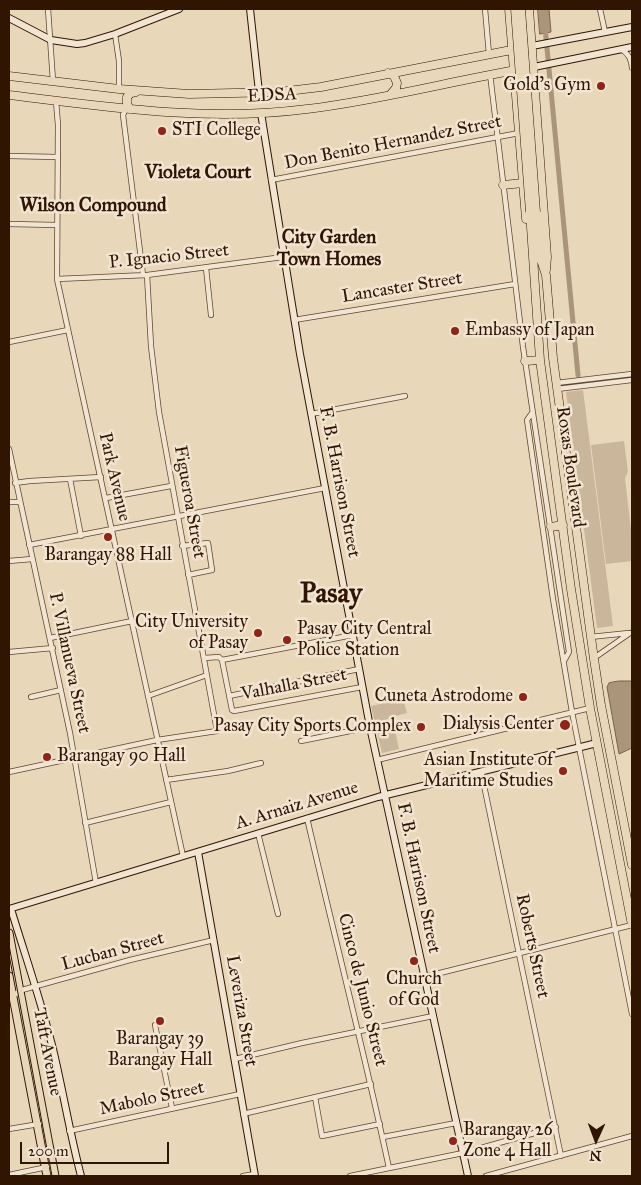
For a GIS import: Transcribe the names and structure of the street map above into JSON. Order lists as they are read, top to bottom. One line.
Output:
{"streets":{"highway":["EDSA","Roxas Boulevard"],"main road":["F. B. Harrison Street","A. Arnaiz Avenue","Leveriza Street","Taft Avenue"],"street":["Don Benito Hernandez Street","P. Ignacio Street","Lancaster Street","Park Avenue","Figueroa Street","P. Villanueva Street","Valhalla Street","Roberts Street","Lucban Street","Cinco de Junio Street","Mabolo Street"]},"crossings":[["EDSA","Park Avenue"],["EDSA","F. B. Harrison Street"],["EDSA","Figueroa Street"],["Don Benito Hernandez Street","F. B. Harrison Street"],["P. Ignacio Street","Park Avenue"],["P. Ignacio Street","F. B. Harrison Street"],["P. Ignacio Street","Figueroa Street"],["Lancaster Street","F. B. Harrison Street"],["Roxas Boulevard","A. Arnaiz Avenue"],["Park Avenue","Figueroa Street"],["Park Avenue","A. Arnaiz Avenue"],["F. B. Harrison Street","Valhalla Street"],["F. B. Harrison Street","A. Arnaiz Avenue"],["P. Villanueva Street","A. Arnaiz Avenue"],["A. Arnaiz Avenue","Roberts Street"],["A. Arnaiz Avenue","Cinco de Junio Street"],["A. Arnaiz Avenue","Leveriza Street"],["Lucban Street","Leveriza Street"],["Lucban Street","Taft Avenue"],["Leveriza Street","Mabolo Street"]],"districts":["Violeta Court","Wilson Compound","City Garden Town Homes","Pasay"],"places":["Gold's Gym","STI College","Embassy of Japan","Barangay 88 Hall","City University of Pasay","Pasay City Central Police Station","Cuneta Astrodome","Dialysis Center","Pasay City Sports Complex","Barangay 90 Hall","Asian Institute of Maritime Studies","Church of God","Barangay 39 Barangay Hall","Barangay 26 Zone 4 Hall"],"scale_bar":"200 m","north":"bottom"}
